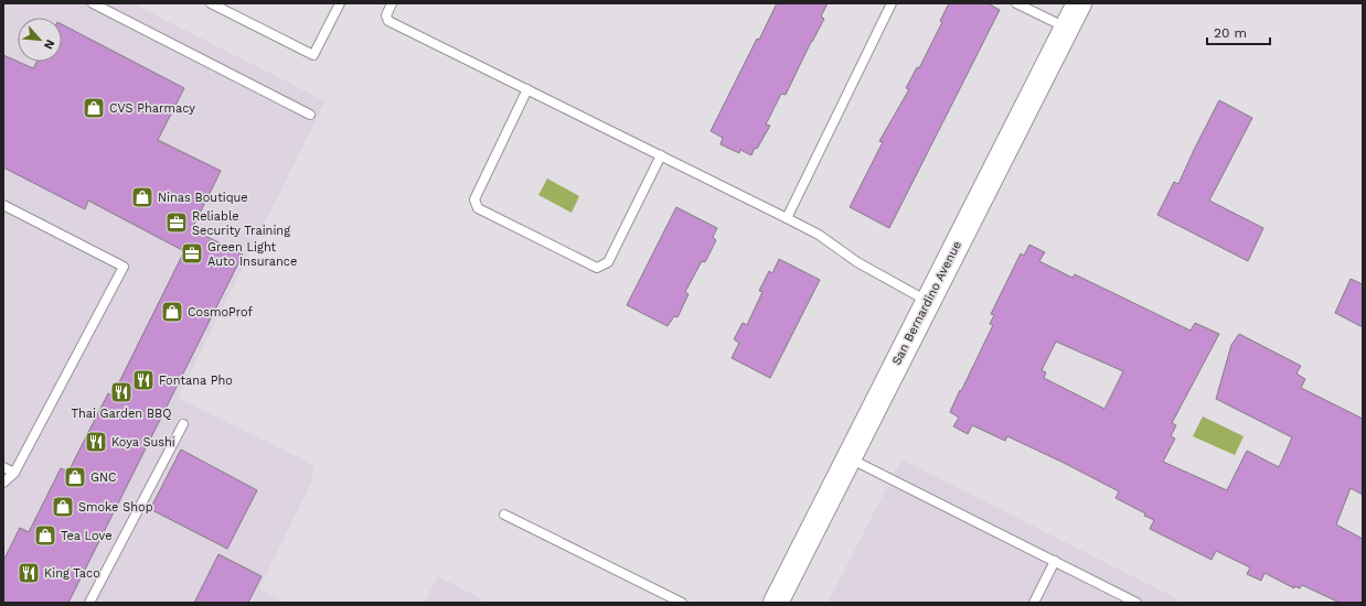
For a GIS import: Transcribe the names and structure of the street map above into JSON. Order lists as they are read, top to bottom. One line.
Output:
{"streets":{"main road":["San Bernardino Avenue"]},"places":{"shop":["CVS Pharmacy","Ninas Boutique","CosmoProf","GNC","Smoke Shop","Tea Love"],"office":["Reliable Security Training","Green Light Auto Insurance"],"restaurant":["Fontana Pho","Thai Garden BBQ","Koya Sushi","King Taco"]},"scale_bar":"20 m","north":"bottom right"}
